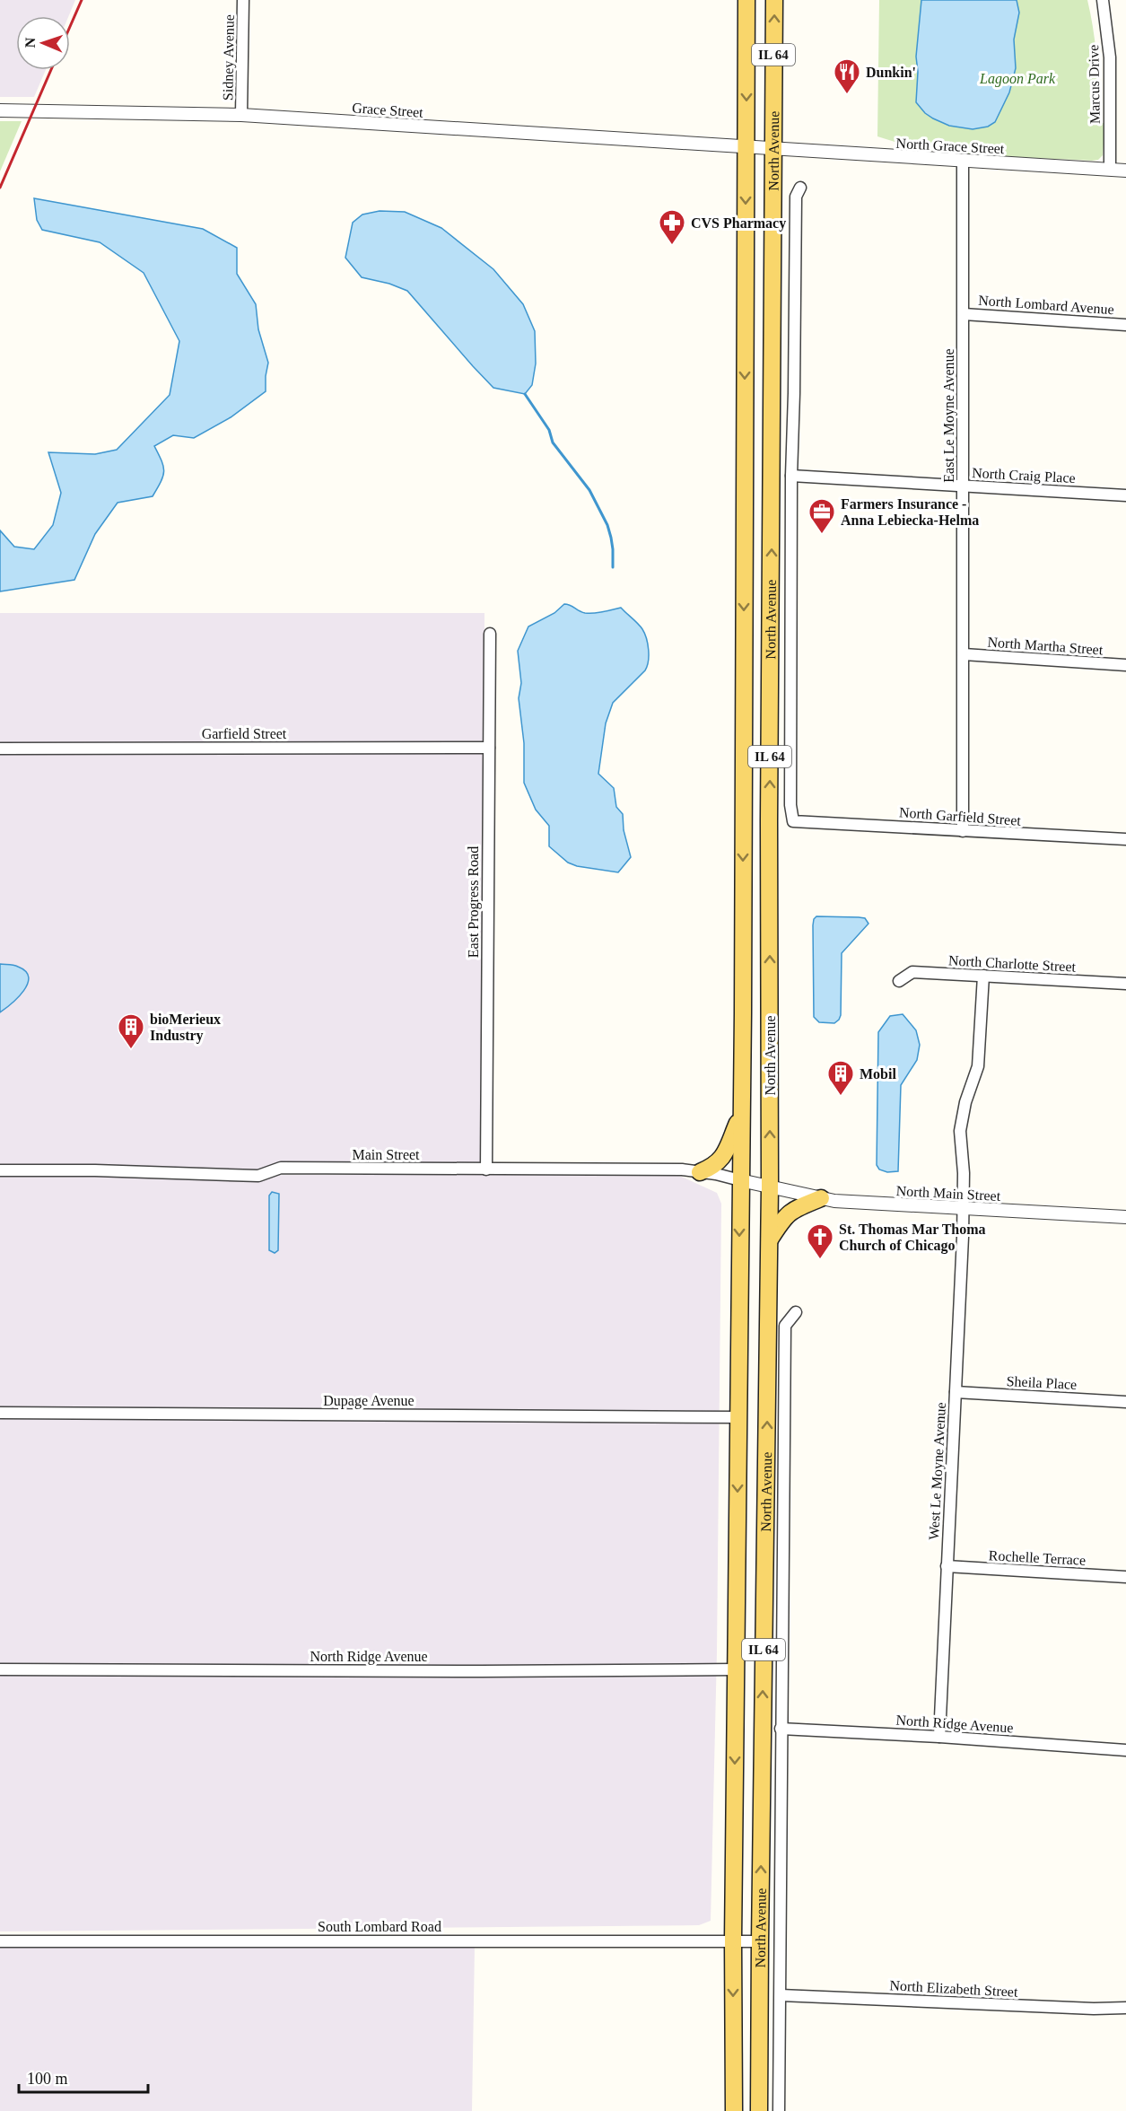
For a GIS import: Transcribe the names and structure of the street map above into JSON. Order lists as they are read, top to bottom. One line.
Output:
{"streets":{"main road":["IL 64","North Avenue"],"street":["Sidney Avenue","Marcus Drive","Grace Street","North Grace Street","North Lombard Avenue","East Le Moyne Avenue","North Craig Place","North Martha Street","Garfield Street","North Garfield Street","East Progress Road","North Charlotte Street","Main Street","North Main Street","Sheila Place","Dupage Avenue","West Le Moyne Avenue","Rochelle Terrace","North Ridge Avenue","South Lombard Road","North Elizabeth Street"]},"crossings":[["Sidney Avenue","Grace Street"],["Marcus Drive","North Grace Street"],["Grace Street","North Grace Street"],["Grace Street","North Avenue"],["North Grace Street","North Avenue"],["North Grace Street","East Le Moyne Avenue"],["North Avenue","North Craig Place"],["North Avenue","North Garfield Street"],["North Avenue","Main Street"],["North Avenue","North Main Street"],["North Avenue","Dupage Avenue"],["North Avenue","North Ridge Avenue"],["North Avenue","South Lombard Road"],["North Avenue","North Elizabeth Street"],["North Lombard Avenue","East Le Moyne Avenue"],["East Le Moyne Avenue","North Craig Place"],["East Le Moyne Avenue","North Martha Street"],["East Le Moyne Avenue","North Garfield Street"],["Garfield Street","East Progress Road"],["East Progress Road","Main Street"],["Main Street","North Main Street"],["North Main Street","West Le Moyne Avenue"],["Sheila Place","West Le Moyne Avenue"],["West Le Moyne Avenue","Rochelle Terrace"],["West Le Moyne Avenue","North Ridge Avenue"]],"parks":["Lagoon Park"],"places":{"restaurant":["Dunkin'"],"pharmacy":["CVS Pharmacy"],"office":["Farmers Insurance - Anna Lebiecka-Helma"],"building":["bioMerieux Industry","Mobil"],"church":["St. Thomas Mar Thoma Church of Chicago"]},"scale_bar":"100 m","north":"left"}
